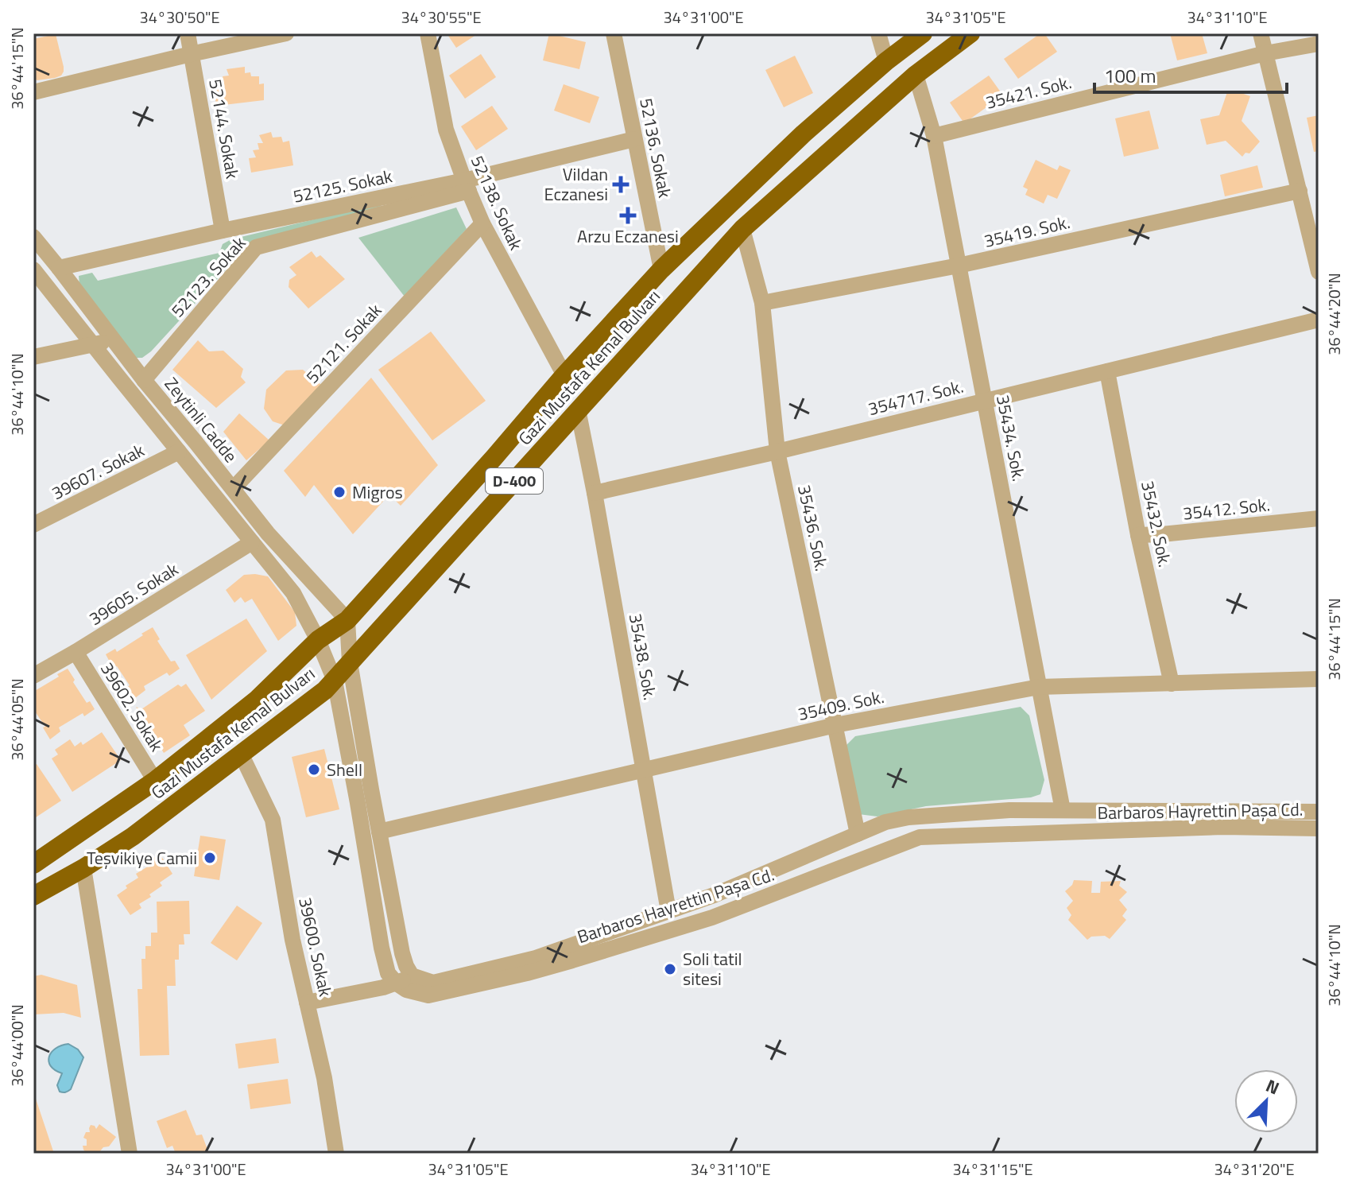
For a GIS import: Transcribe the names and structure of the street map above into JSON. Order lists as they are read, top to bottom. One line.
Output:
{"streets":{"highway":["Gazi Mustafa Kemal Bulvarı","D-400"],"street":["35421. Sok.","52144. Sokak","52136. Sokak","52125. Sokak","52138. Sokak","35419. Sok.","52123. Sokak","52121. Sokak","354717. Sok.","Zeytinli Cadde","35434. Sok.","39607. Sokak","35412. Sok.","35432. Sok.","35436. Sok.","39605. Sokak","35438. Sok.","35409. Sok.","39602. Sokak","Barbaros Hayrettin Paşa Cd.","39600. Sokak"]},"crossings":[["35421. Sok.","35434. Sok."],["52144. Sokak","52125. Sokak"],["52136. Sokak","52125. Sokak"],["52136. Sokak","Gazi Mustafa Kemal Bulvarı"],["52125. Sokak","52138. Sokak"],["52125. Sokak","52123. Sokak"],["52125. Sokak","Zeytinli Cadde"],["52138. Sokak","52123. Sokak"],["52138. Sokak","52121. Sokak"],["52138. Sokak","Gazi Mustafa Kemal Bulvarı"],["35419. Sok.","35434. Sok."],["35419. Sok.","35436. Sok."],["52123. Sokak","Zeytinli Cadde"],["52121. Sokak","Zeytinli Cadde"],["Gazi Mustafa Kemal Bulvarı","Zeytinli Cadde"],["Gazi Mustafa Kemal Bulvarı","35434. Sok."],["Gazi Mustafa Kemal Bulvarı","35436. Sok."],["Gazi Mustafa Kemal Bulvarı","35438. Sok."],["Gazi Mustafa Kemal Bulvarı","39602. Sokak"],["Gazi Mustafa Kemal Bulvarı","39600. Sokak"],["354717. Sok.","35434. Sok."],["354717. Sok.","35432. Sok."],["354717. Sok.","35436. Sok."],["354717. Sok.","35438. Sok."],["35434. Sok.","35409. Sok."],["35412. Sok.","35432. Sok."],["35432. Sok.","35409. Sok."],["35436. Sok.","35409. Sok."],["39605. Sokak","39602. Sokak"],["35438. Sok.","35409. Sok."]],"places":{"health":["Vildan Eczanesi","Arzu Eczanesi"],"other":["Migros","Shell","Teşvikiye Camii","Soli tatil sitesi"]},"scale_bar":"100 m","north":"top right","coordinates":["34°30'50\"E","34°30'55\"E","34°31'00\"E","34°31'05\"E","34°31'10\"E","36°44'15\"N","36°44'20\"N","36°44'10\"N","36°44'05\"N","36°44'00\"N","34°31'15\"E","34°31'20\"E"]}
